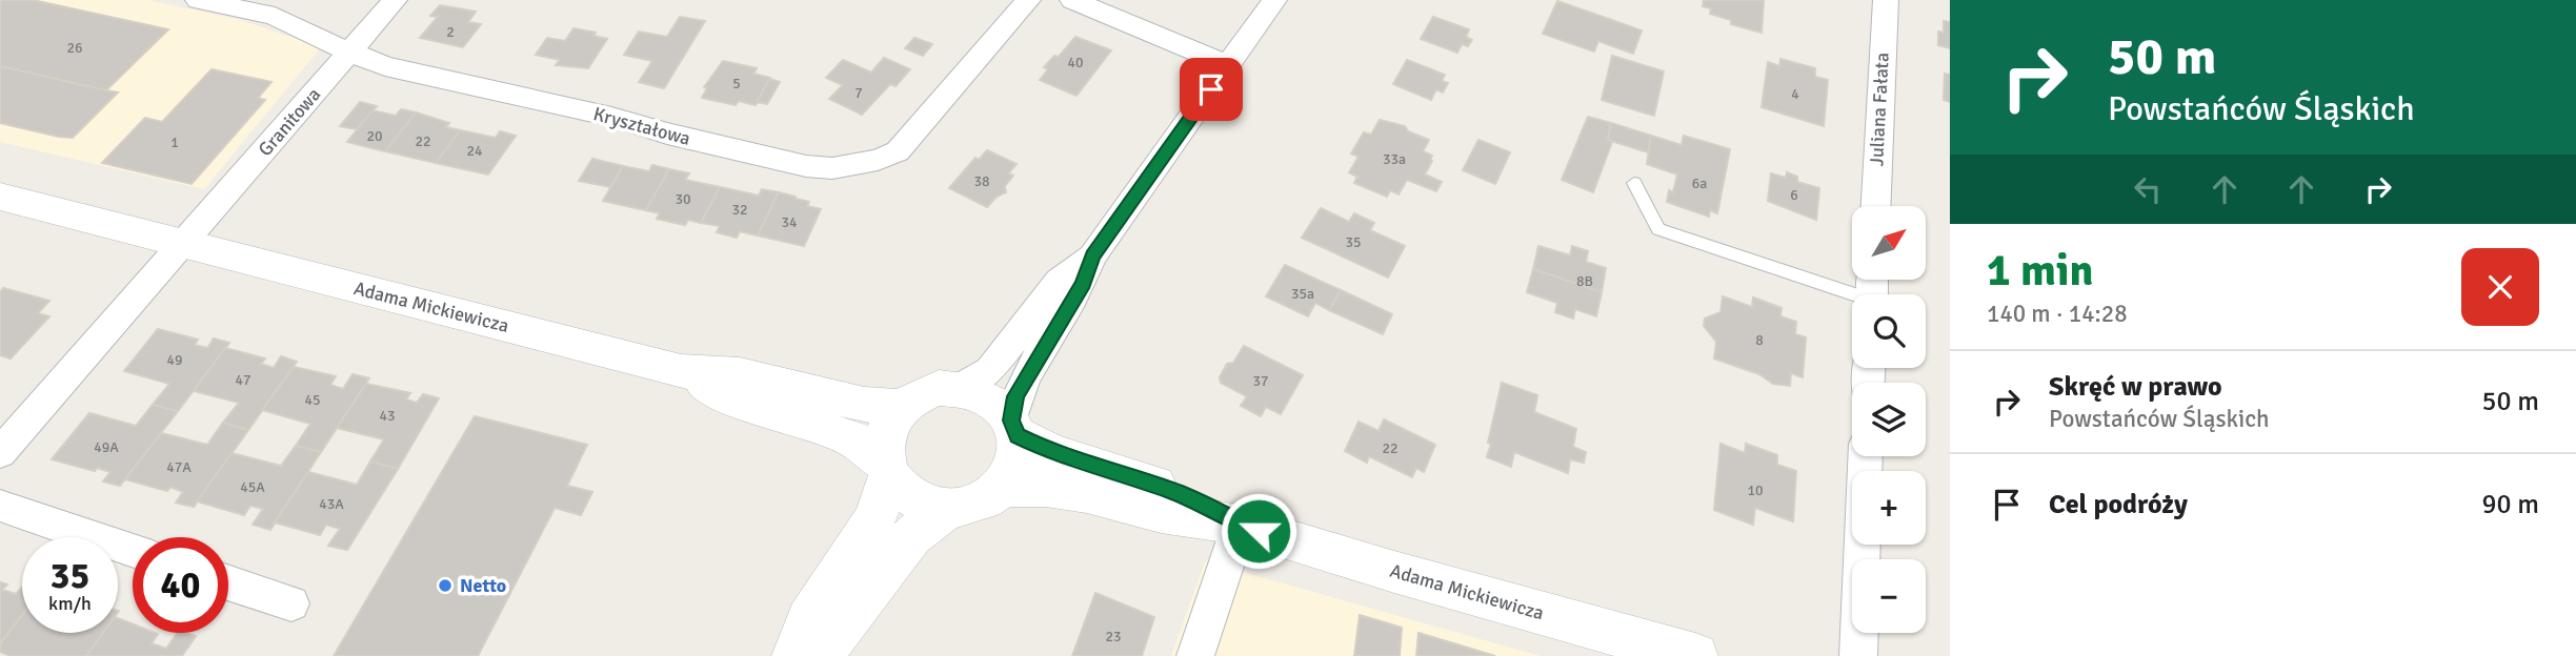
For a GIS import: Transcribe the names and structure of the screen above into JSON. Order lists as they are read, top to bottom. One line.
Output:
{"streets":{"street":["Juliana Fałata","Granitowa","Kryształowa","Adama Mickiewicza"]},"crossings":[["Granitowa","Kryształowa"],["Granitowa","Adama Mickiewicza"]],"places":["Netto"],"house_numbers":["2","26","40","5","7","4","20","22","1","24","33a","38","6a","6","30","32","34","35","8B","35a","8","49","47","37","45","43","49A","22","47A","45A","10","43A","23"],"north":"top right","page":{"turn":["50 m","Powstańców Śląskich"],"map_buttons":["+","−"],"heading":["1 min","140 m · 14:28"],"list":[{"name":"Skręć w prawo","note":"Powstańców Śląskich","value":"50 m"},{"name":"Cel podróży","value":"90 m"}],"speed":"35 km/h","limit":"40"}}
